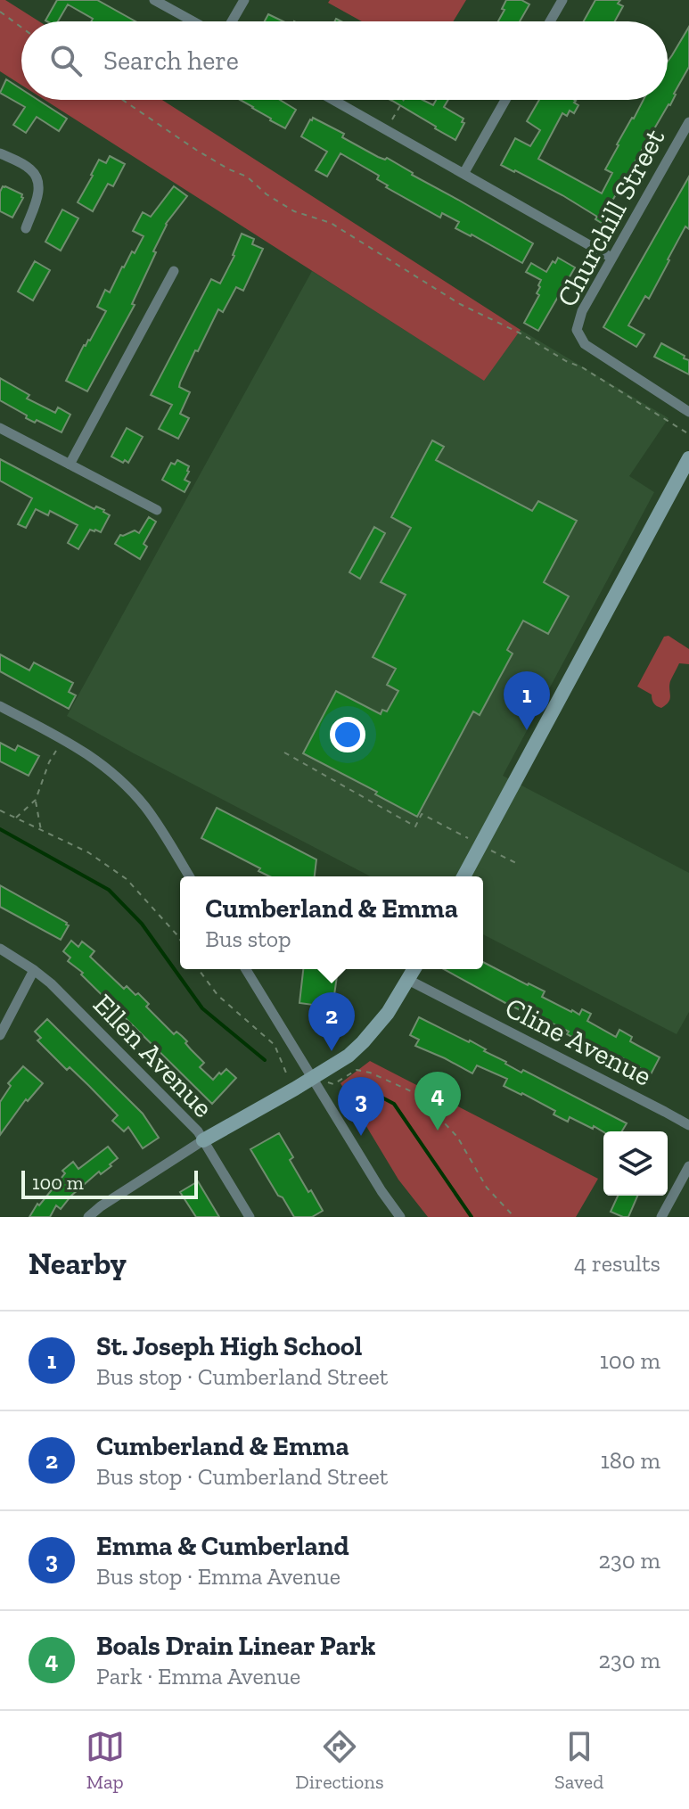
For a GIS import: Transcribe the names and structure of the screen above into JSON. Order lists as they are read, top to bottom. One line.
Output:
{"streets":{"street":["Churchill Street","Cline Avenue","Ellen Avenue"]},"scale_bar":"100 m","page":{"search":"Search here","pins":["1","2","4","3"],"popup":["Cumberland & Emma","Bus stop"],"scale":"100 m","heading":["Nearby","4 results"],"list":[{"mark":"1","name":"St. Joseph High School","note":"Bus stop · Cumberland Street","value":"100 m"},{"mark":"2","name":"Cumberland & Emma","note":"Bus stop · Cumberland Street","value":"180 m"},{"mark":"3","name":"Emma & Cumberland","note":"Bus stop · Emma Avenue","value":"230 m"},{"mark":"4","name":"Boals Drain Linear Park","note":"Park · Emma Avenue","value":"230 m"}],"nav":["Map","Directions","Saved"]}}
